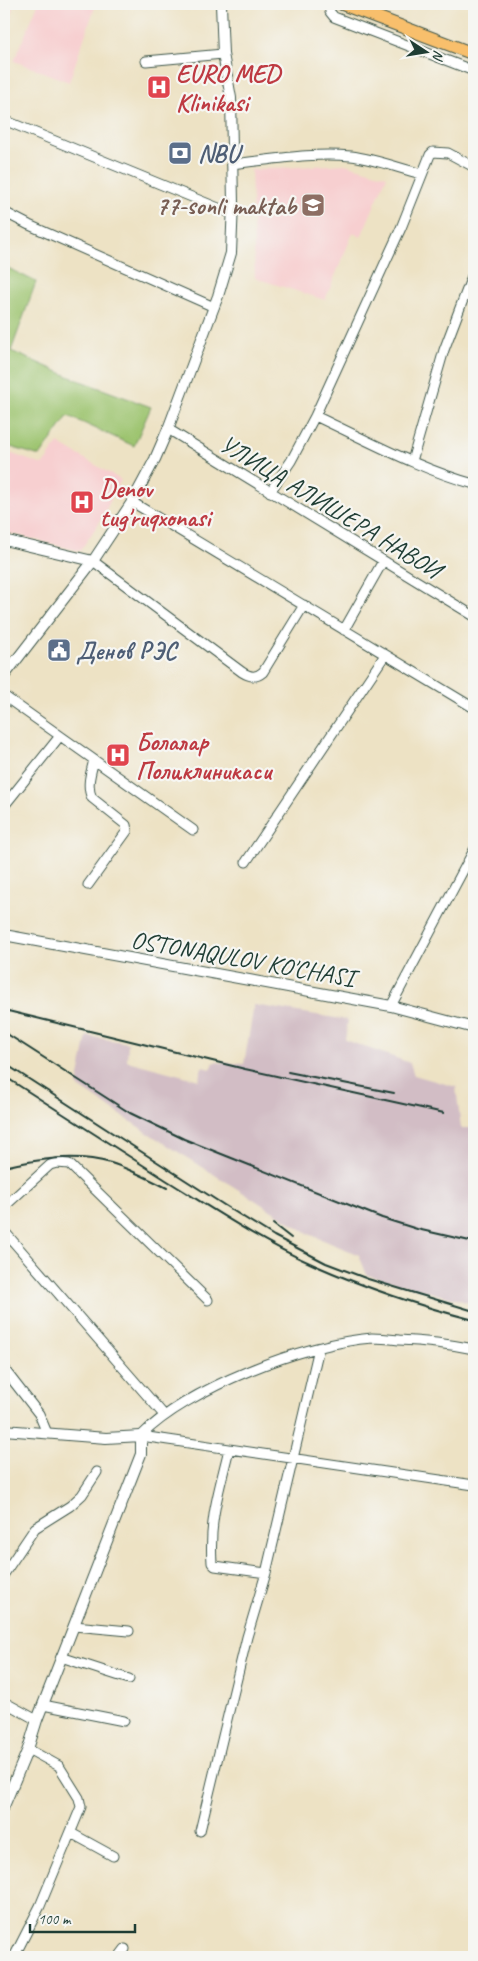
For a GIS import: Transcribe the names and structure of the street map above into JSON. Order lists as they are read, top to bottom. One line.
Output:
{"streets":{"street":["УЛИЦА АЛИШЕРА НАВОИ","OSTONAQULOV KO'CHASI"]},"places":{"hospital":["EURO MED Klinikasi","Denov tug'ruqxonasi","Болалар Поликлиникаси"],"bank":["NBU"],"school or university":["77-sonli maktab"],"public building":["Денов РЭС"]},"scale_bar":"100 m","north":"right"}
